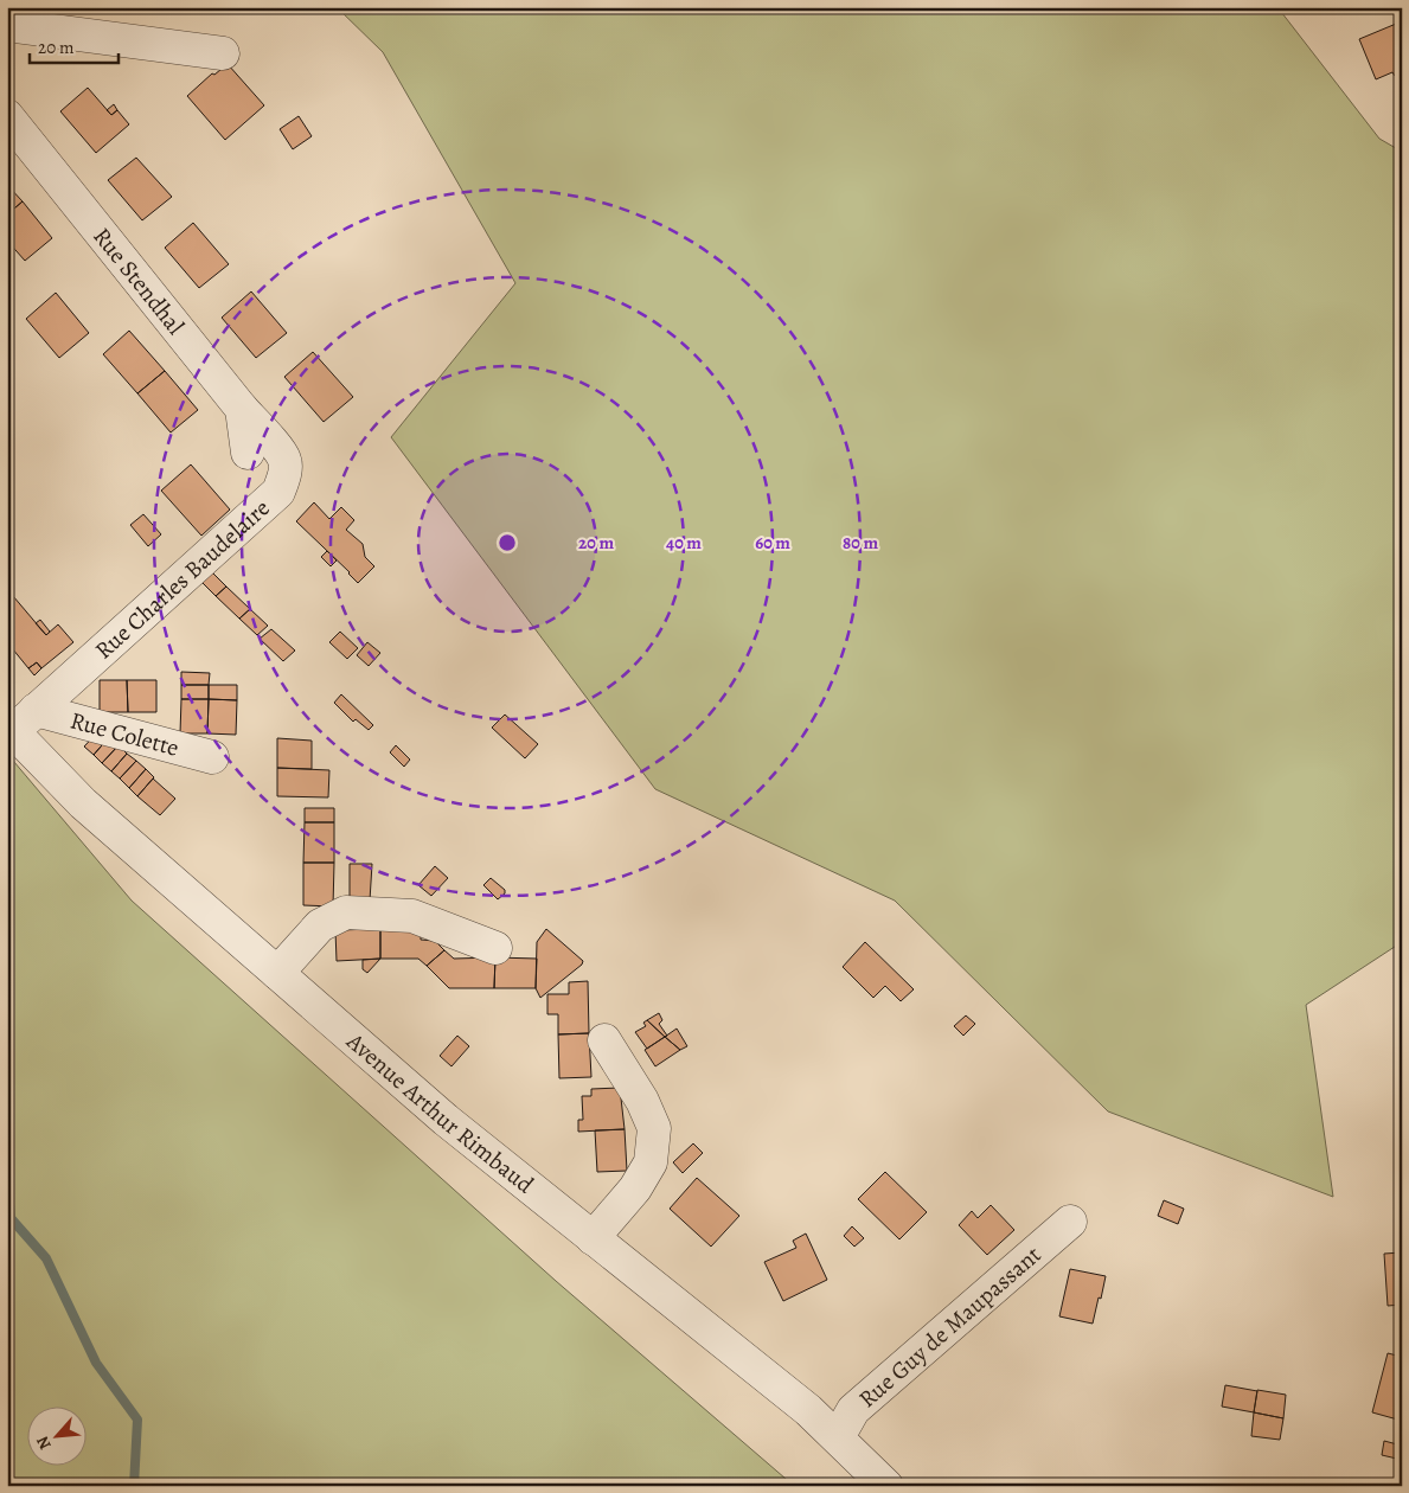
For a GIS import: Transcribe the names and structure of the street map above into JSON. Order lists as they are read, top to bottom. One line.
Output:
{"streets":{"street":["Rue Stendhal","Rue Charles Baudelaire","Rue Colette","Avenue Arthur Rimbaud","Rue Guy de Maupassant"]},"crossings":[["Rue Stendhal","Rue Charles Baudelaire"],["Rue Charles Baudelaire","Rue Colette"],["Rue Charles Baudelaire","Avenue Arthur Rimbaud"],["Rue Colette","Avenue Arthur Rimbaud"],["Avenue Arthur Rimbaud","Rue Guy de Maupassant"]],"scale_bar":"20 m","north":"bottom left","rings":["20 m","40 m","60 m","80 m"]}
